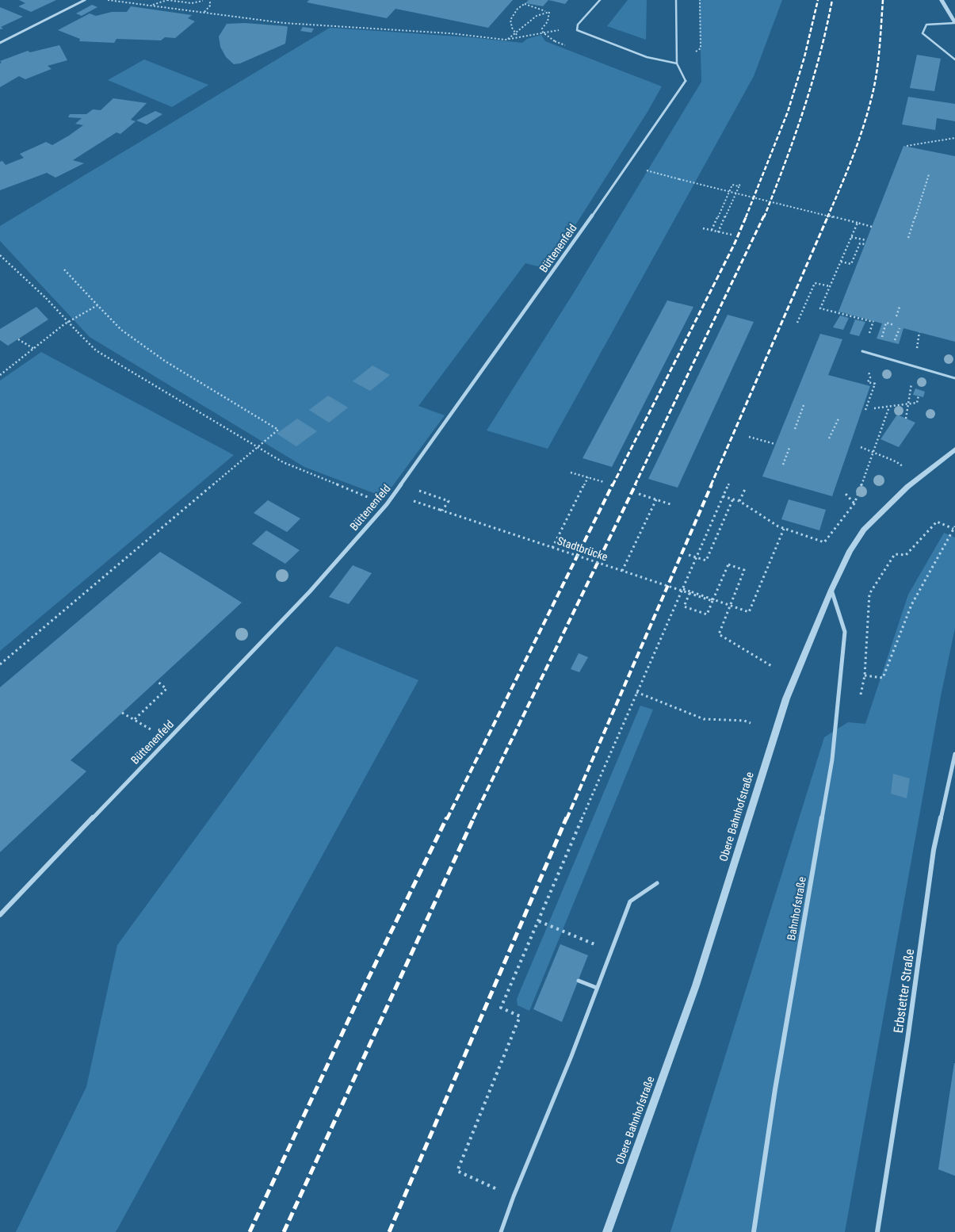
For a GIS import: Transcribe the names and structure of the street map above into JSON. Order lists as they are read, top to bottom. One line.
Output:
{"streets":{"street":["Büttenenfeld","Obere Bahnhofstraße","Bahnhofstraße","Erbstetter Straße"],"path":["Stadtbrücke"]},"crossings":[["Obere Bahnhofstraße","Bahnhofstraße"]]}
